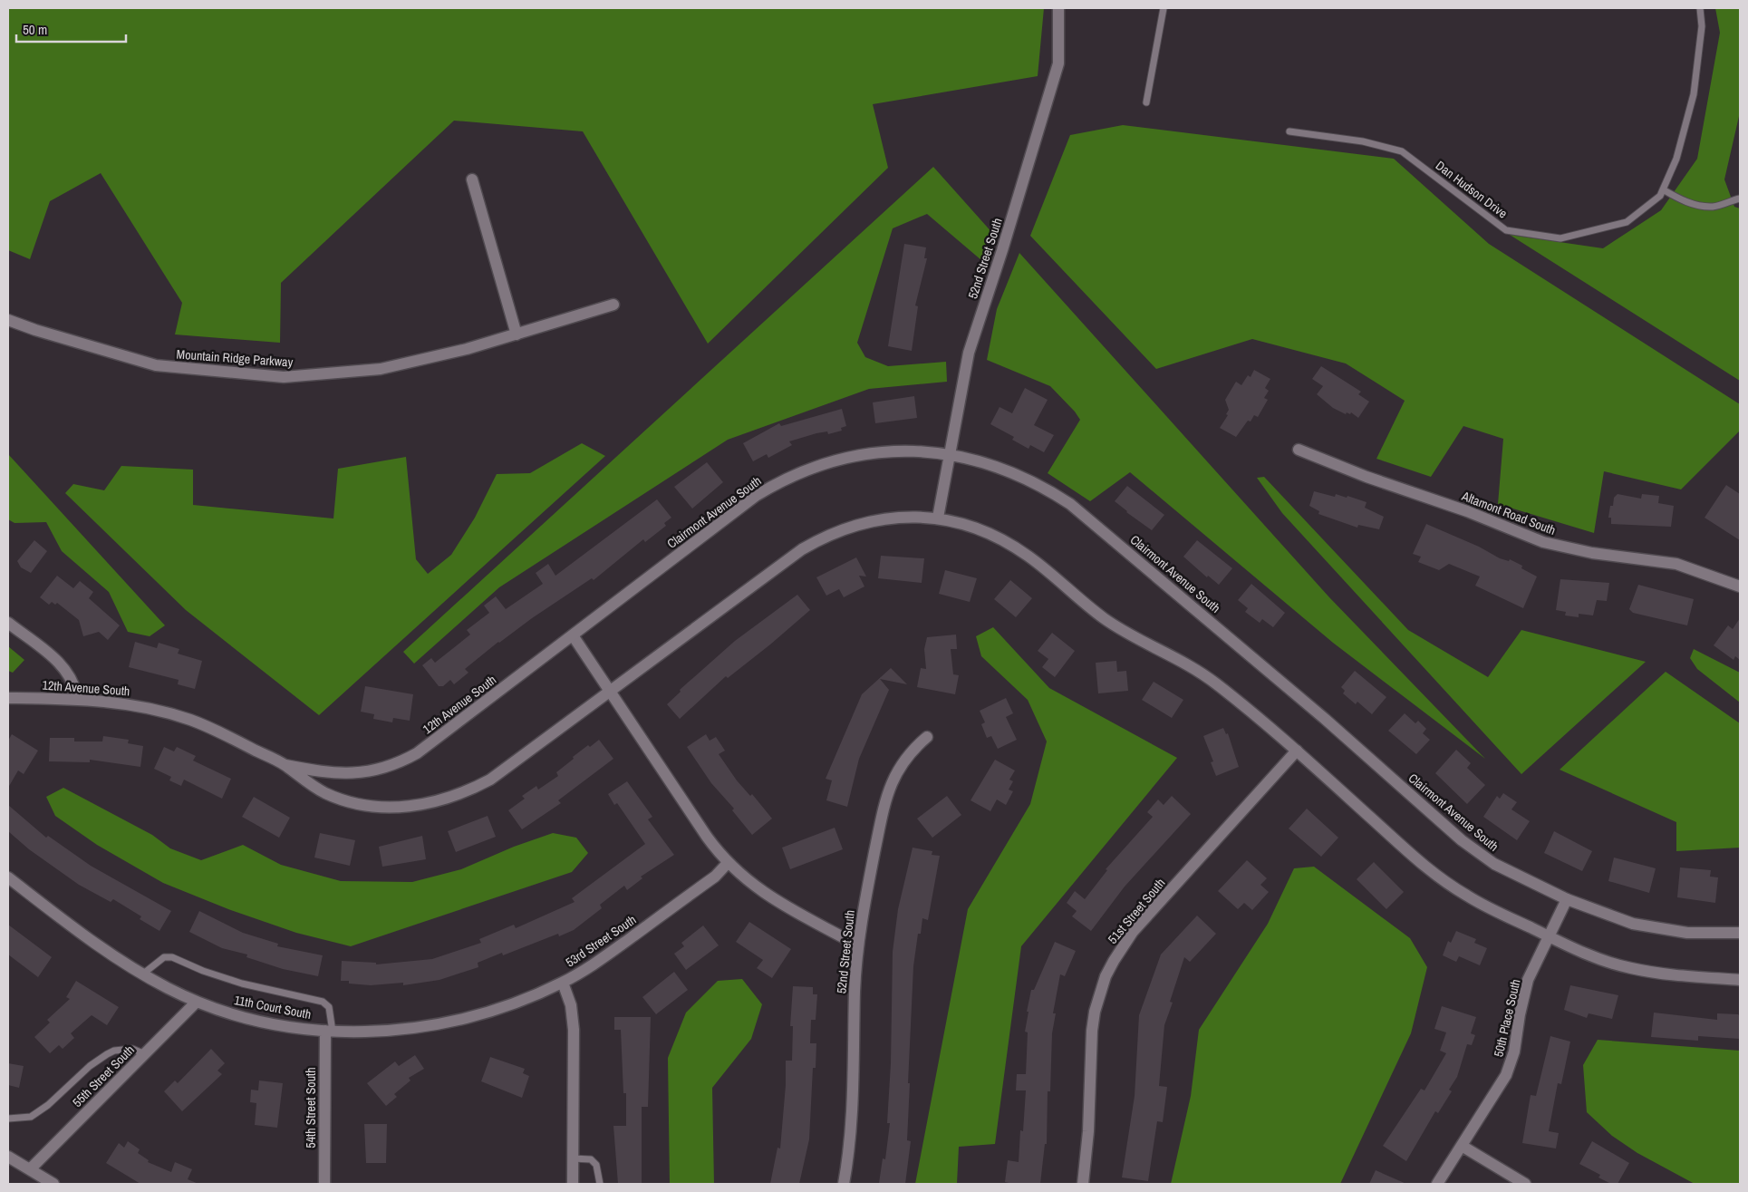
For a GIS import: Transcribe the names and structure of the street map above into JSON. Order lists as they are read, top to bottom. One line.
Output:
{"streets":{"street":["52nd Street South","Mountain Ridge Parkway","Clairmont Avenue South","Altamont Road South","12th Avenue South","51st Street South","53rd Street South","11th Court South","50th Place South","55th Street South","54th Street South"],"lane":["Dan Hudson Drive"]},"crossings":[["52nd Street South","Clairmont Avenue South"],["Clairmont Avenue South","12th Avenue South"],["Clairmont Avenue South","50th Place South"],["53rd Street South","11th Court South"],["11th Court South","55th Street South"],["11th Court South","54th Street South"]],"scale_bar":"50 m"}
